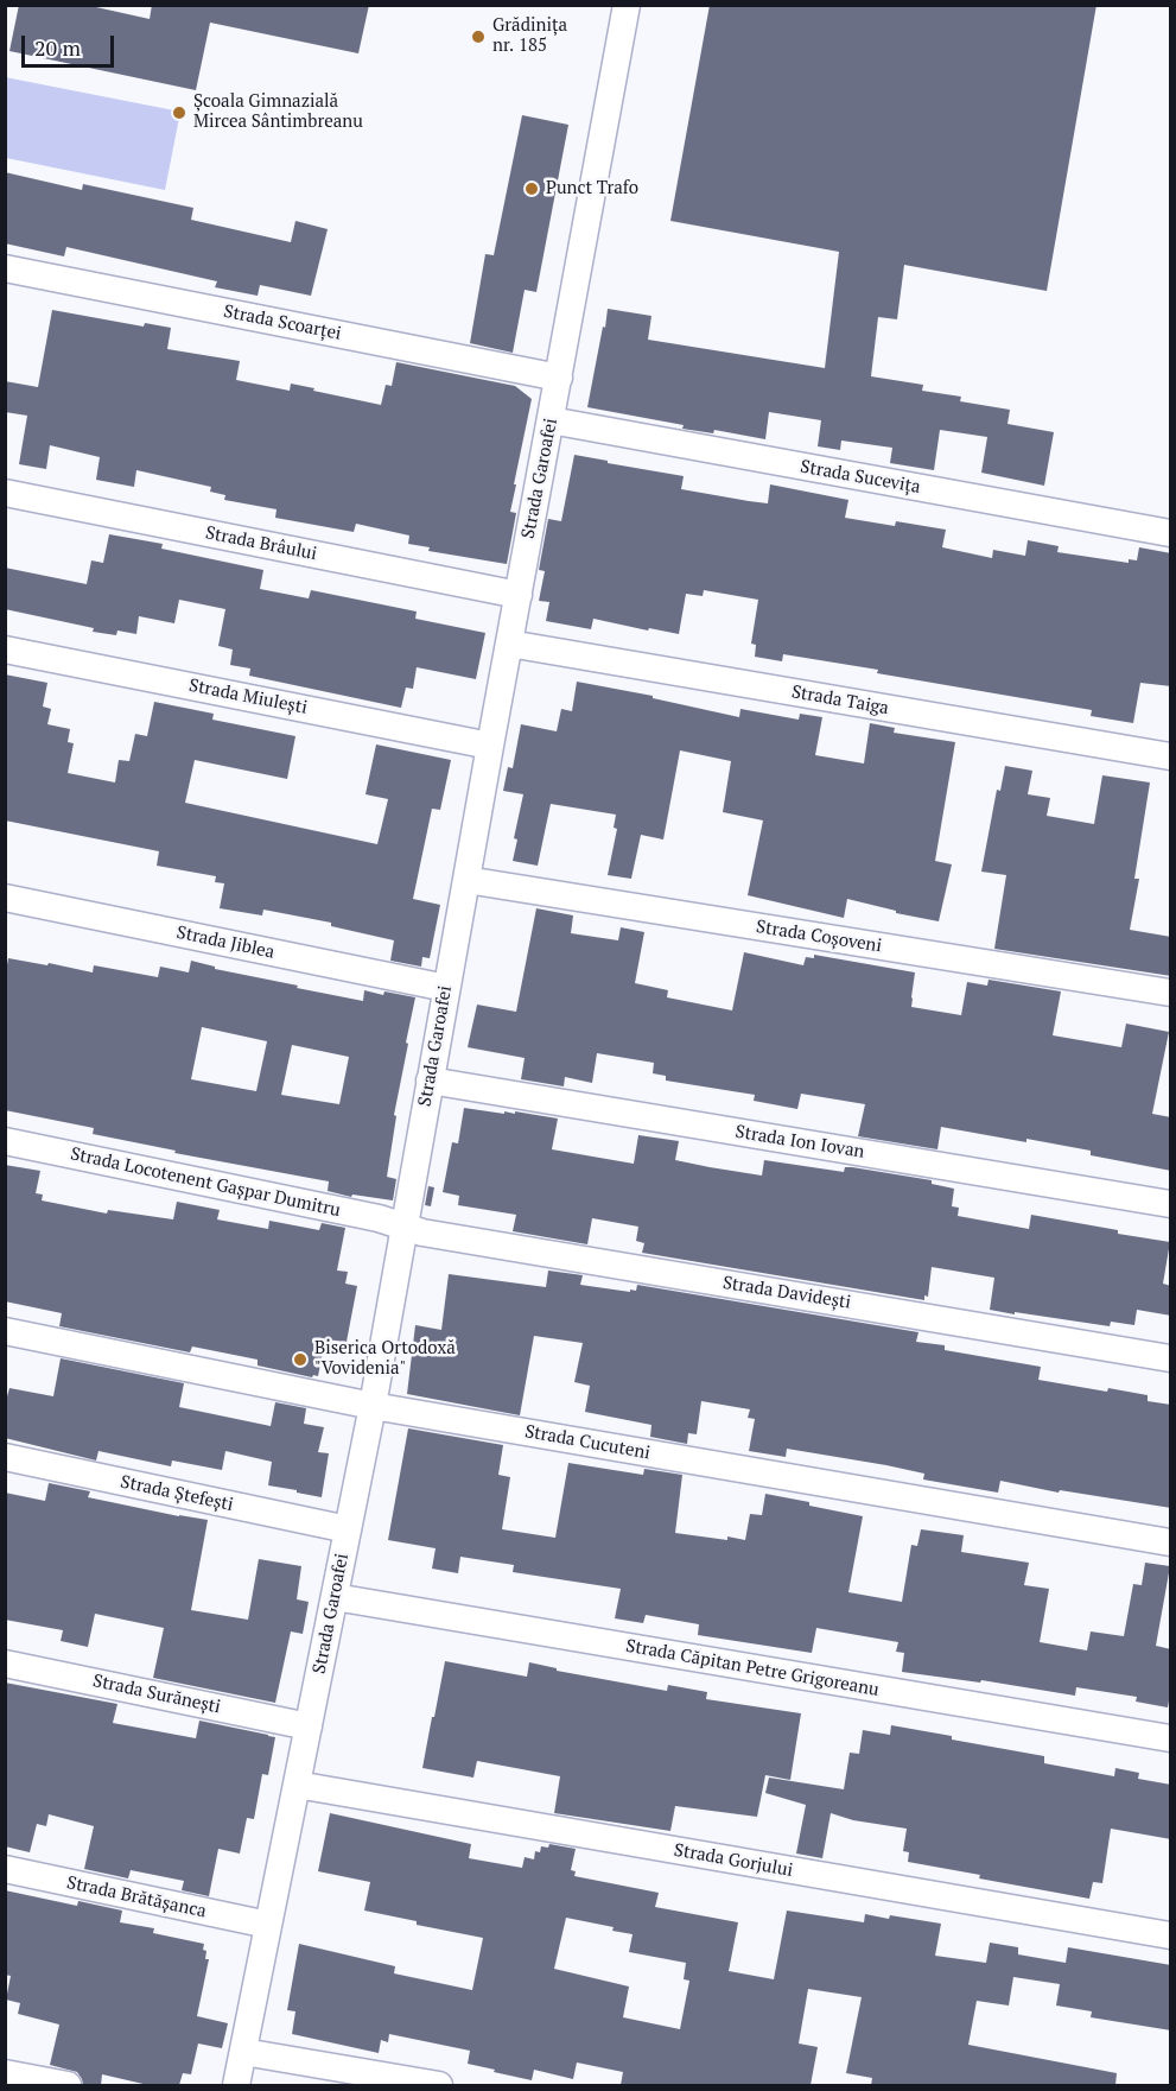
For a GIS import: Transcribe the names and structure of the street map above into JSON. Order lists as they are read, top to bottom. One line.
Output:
{"streets":{"street":["Strada Scoarței","Strada Sucevița","Strada Garoafei","Strada Brâului","Strada Miulești","Strada Taiga","Strada Coșoveni","Strada Jiblea","Strada Ion Iovan","Strada Locotenent Gașpar Dumitru","Strada Davidești","Strada Cucuteni","Strada Ștefești","Strada Căpitan Petre Grigoreanu","Strada Surănești","Strada Gorjului","Strada Brătășanca"]},"crossings":[["Strada Scoarței","Strada Garoafei"],["Strada Sucevița","Strada Garoafei"],["Strada Garoafei","Strada Brâului"],["Strada Garoafei","Strada Miulești"],["Strada Garoafei","Strada Taiga"],["Strada Garoafei","Strada Coșoveni"],["Strada Garoafei","Strada Jiblea"],["Strada Garoafei","Strada Ion Iovan"],["Strada Garoafei","Strada Locotenent Gașpar Dumitru"],["Strada Garoafei","Strada Davidești"],["Strada Garoafei","Strada Cucuteni"],["Strada Garoafei","Strada Ștefești"],["Strada Garoafei","Strada Căpitan Petre Grigoreanu"],["Strada Garoafei","Strada Surănești"],["Strada Garoafei","Strada Gorjului"],["Strada Garoafei","Strada Brătășanca"],["Strada Locotenent Gașpar Dumitru","Strada Davidești"]],"places":["Grădinița nr. 185","Școala Gimnazială Mircea Sântimbreanu","Punct Trafo","Biserica Ortodoxă \"Vovidenia\""],"scale_bar":"20 m"}
